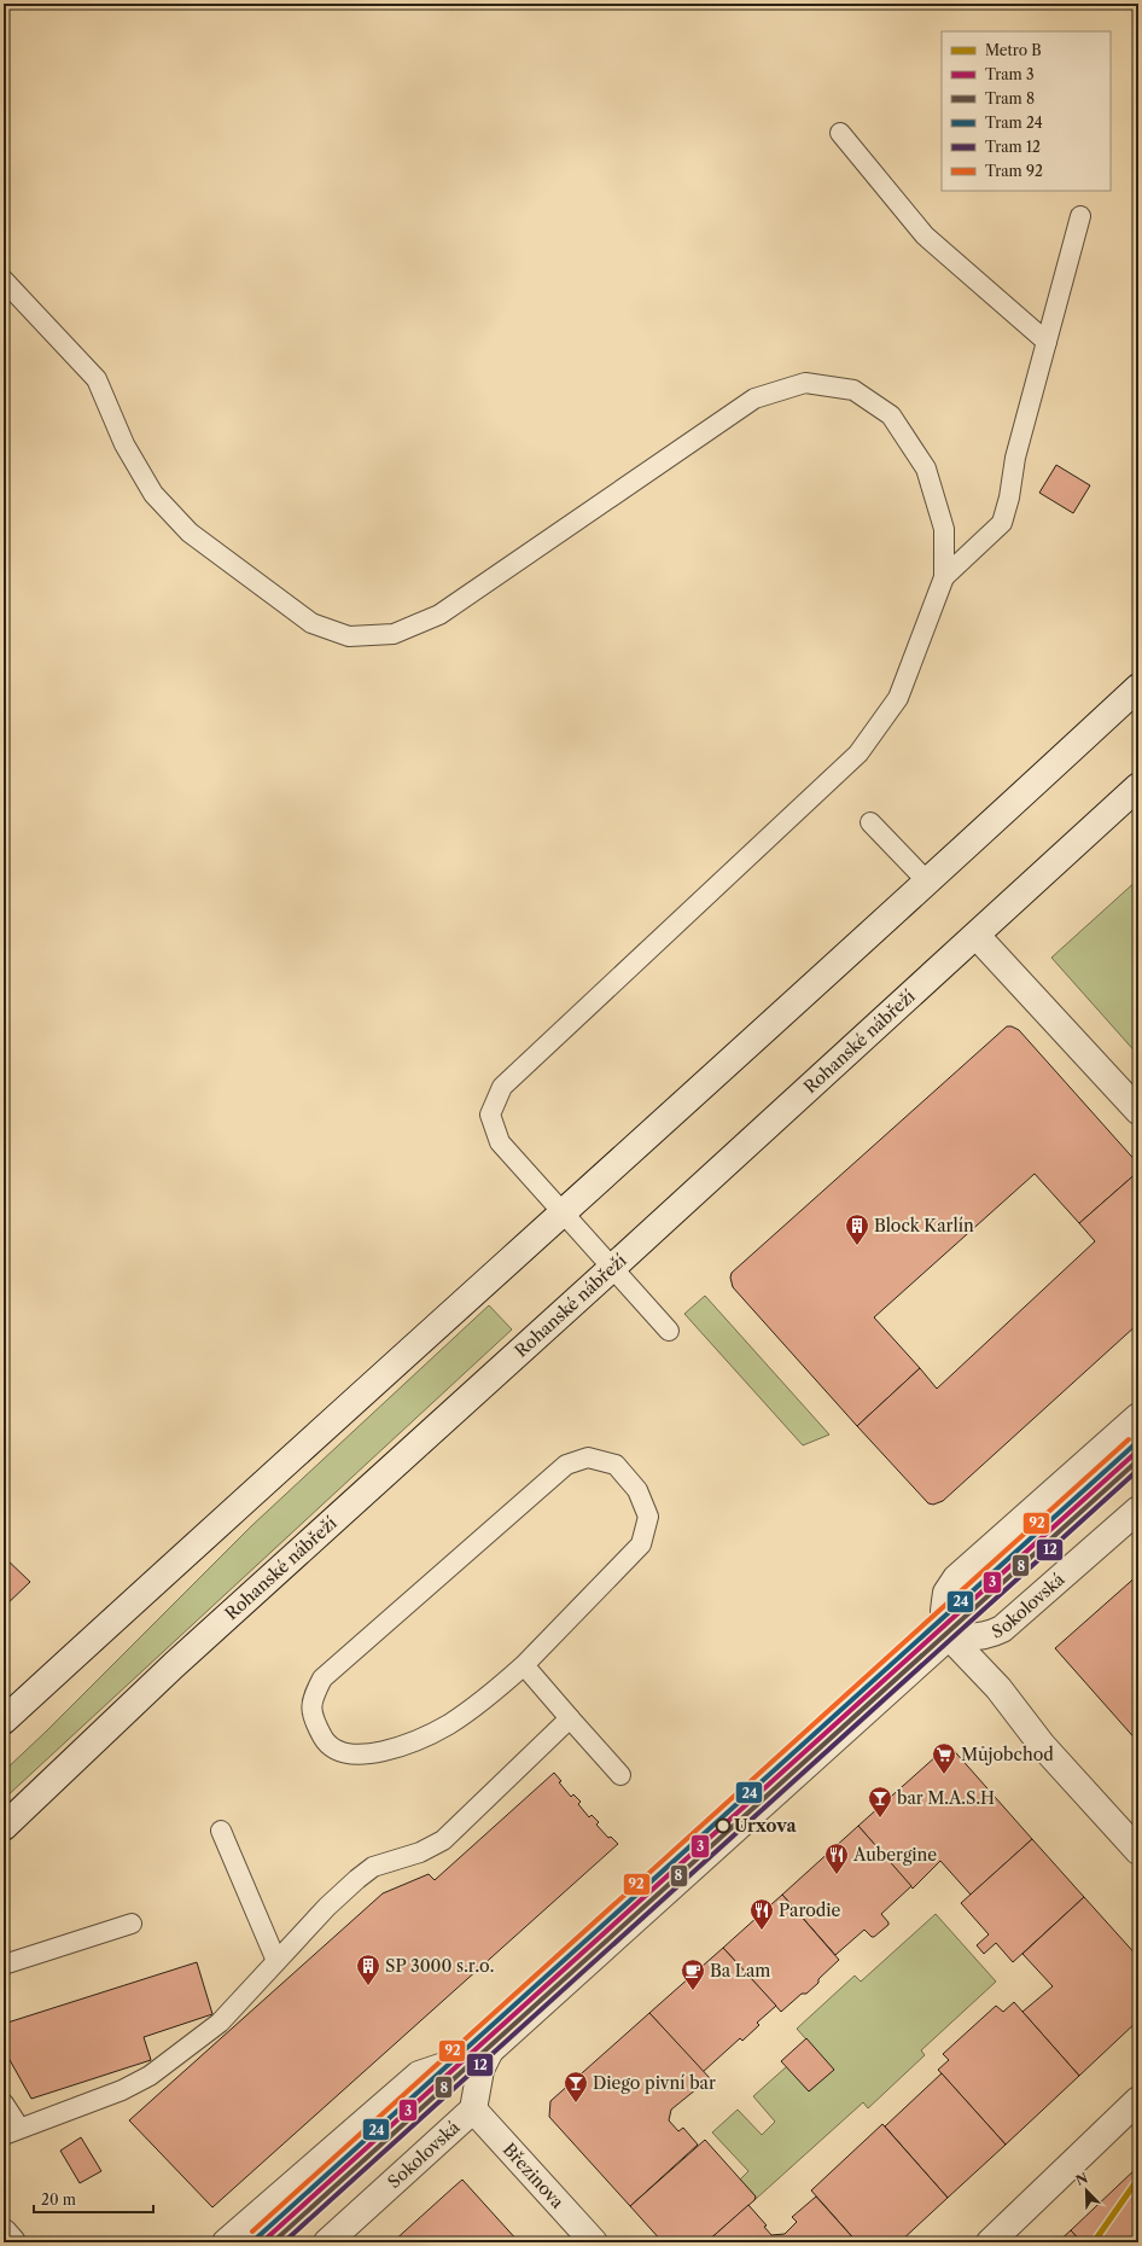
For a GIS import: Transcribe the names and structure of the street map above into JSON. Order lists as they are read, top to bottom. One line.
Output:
{"streets":{"main road":["Rohanské nábřeží","Sokolovská","Březinova"]},"crossings":[["Sokolovská","Březinova"]],"places":{"building":["Block Karlín","SP 3000 s.r.o."],"supermarket":["Můjobchod"],"bar":["bar M.A.S.H","Diego pivní bar"],"other":["Urxova"],"restaurant":["Aubergine","Parodie"],"cafe":["Ba Lam"]},"lines":["tram line 92","tram line 24","tram line 3","tram line 8","tram line 12","metro line B"],"legend":["Metro B","Tram 3","Tram 8","Tram 24","Tram 12","Tram 92"],"scale_bar":"20 m","north":"top left"}
